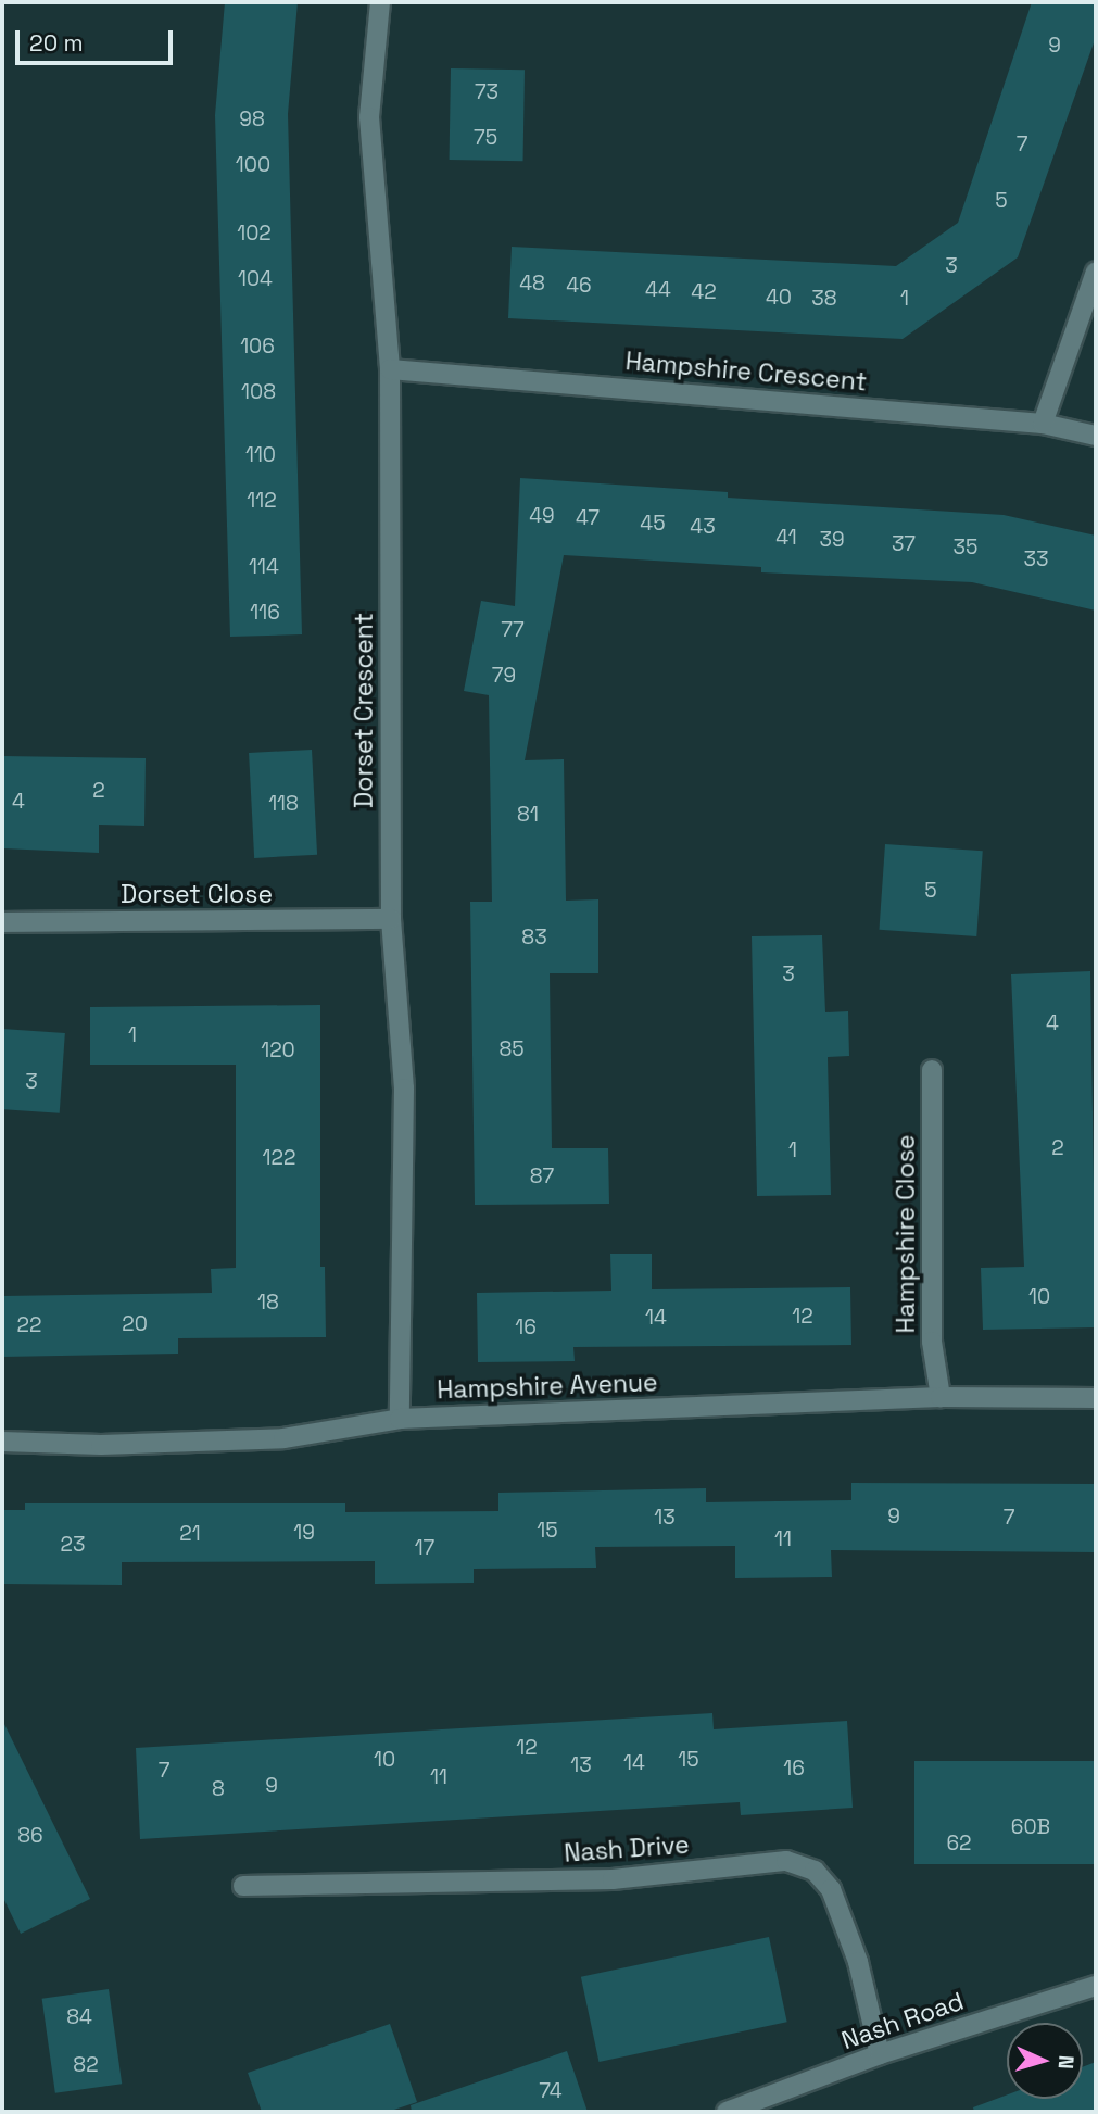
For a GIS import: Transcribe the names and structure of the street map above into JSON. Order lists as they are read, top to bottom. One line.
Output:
{"streets":{"street":["Hampshire Crescent","Dorset Crescent","Dorset Close","Hampshire Close","Hampshire Avenue","Nash Drive","Nash Road"]},"crossings":[["Hampshire Crescent","Dorset Crescent"],["Dorset Crescent","Dorset Close"],["Dorset Crescent","Hampshire Avenue"],["Hampshire Close","Hampshire Avenue"],["Nash Drive","Nash Road"]],"house_numbers":["9","73","98","75","7","100","5","102","3","104","48","46","44","42","40","38","1","106","108","110","112","49","47","45","43","41","39","37","35","33","114","116","77","79","2","4","118","81","5","83","3","4","1","85","120","3","2","1","122","87","10","18","12","14","20","22","16","9","13","7","15","19","21","11","23","17","12","10","15","14","13","16","7","11","9","8","60B","86","62","84","82","74"],"scale_bar":"20 m","north":"right"}
